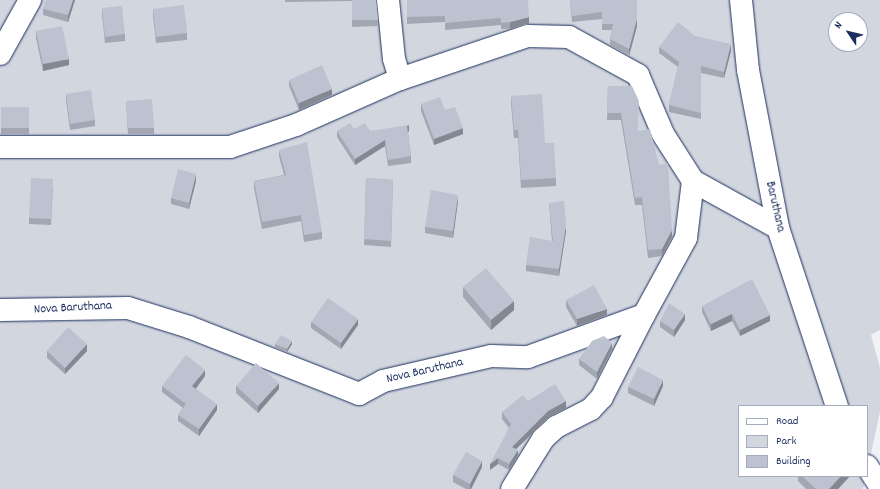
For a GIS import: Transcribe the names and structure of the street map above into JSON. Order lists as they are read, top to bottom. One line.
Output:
{"streets":{"street":["Baruthana","Nova Baruthana"]},"legend":["Road","Park","Building"],"north":"top left"}
